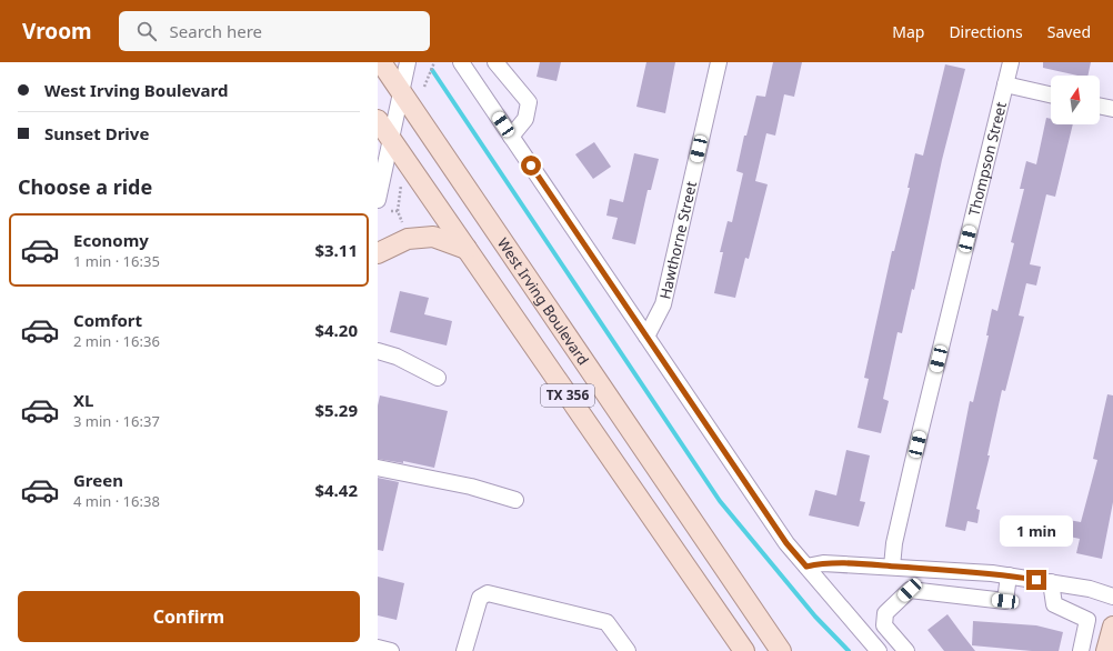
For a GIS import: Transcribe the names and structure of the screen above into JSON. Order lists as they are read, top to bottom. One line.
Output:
{"streets":{"main road":["West Irving Boulevard","TX 356"],"street":["Thompson Street","Hawthorne Street"]},"north":"top","page":{"header":"Vroom","search":"Search here","nav":["Map","Directions","Saved"],"banner":["West Irving Boulevard","Sunset Drive"],"heading":"Choose a ride","list":[{"name":"Economy","note":"1 min · 16:35","value":"$3.11"},{"name":"Comfort","note":"2 min · 16:36","value":"$4.20"},{"name":"XL","note":"3 min · 16:37","value":"$5.29"},{"name":"Green","note":"4 min · 16:38","value":"$4.42"}],"bubble":"1 min","buttons":"Confirm"}}
